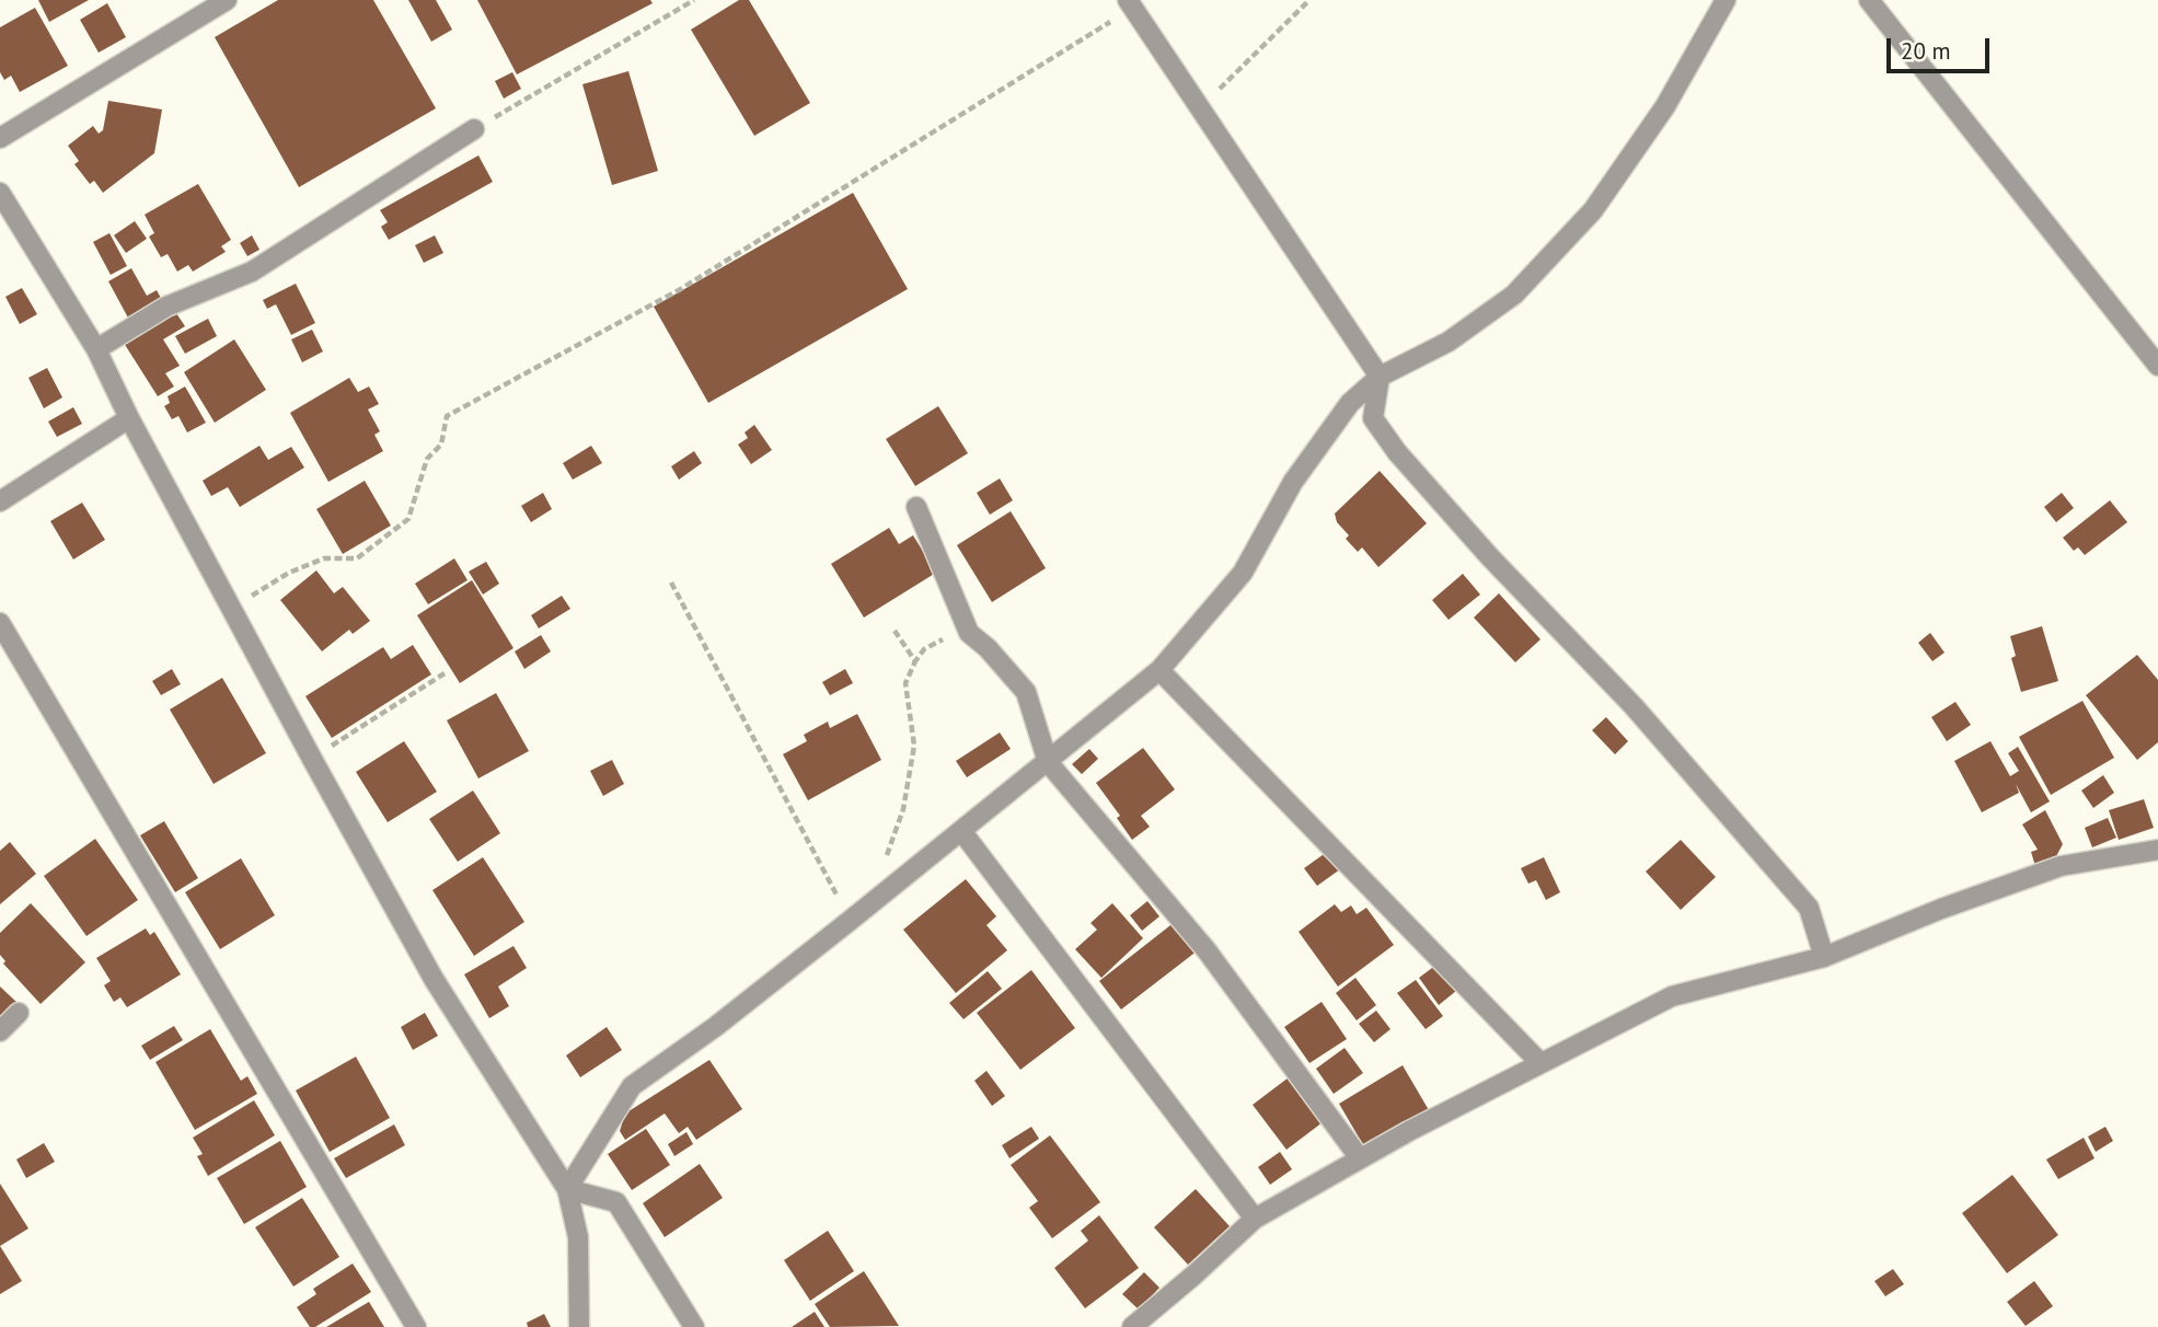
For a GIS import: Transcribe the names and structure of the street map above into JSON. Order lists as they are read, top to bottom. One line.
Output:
{"scale_bar":"20 m"}
